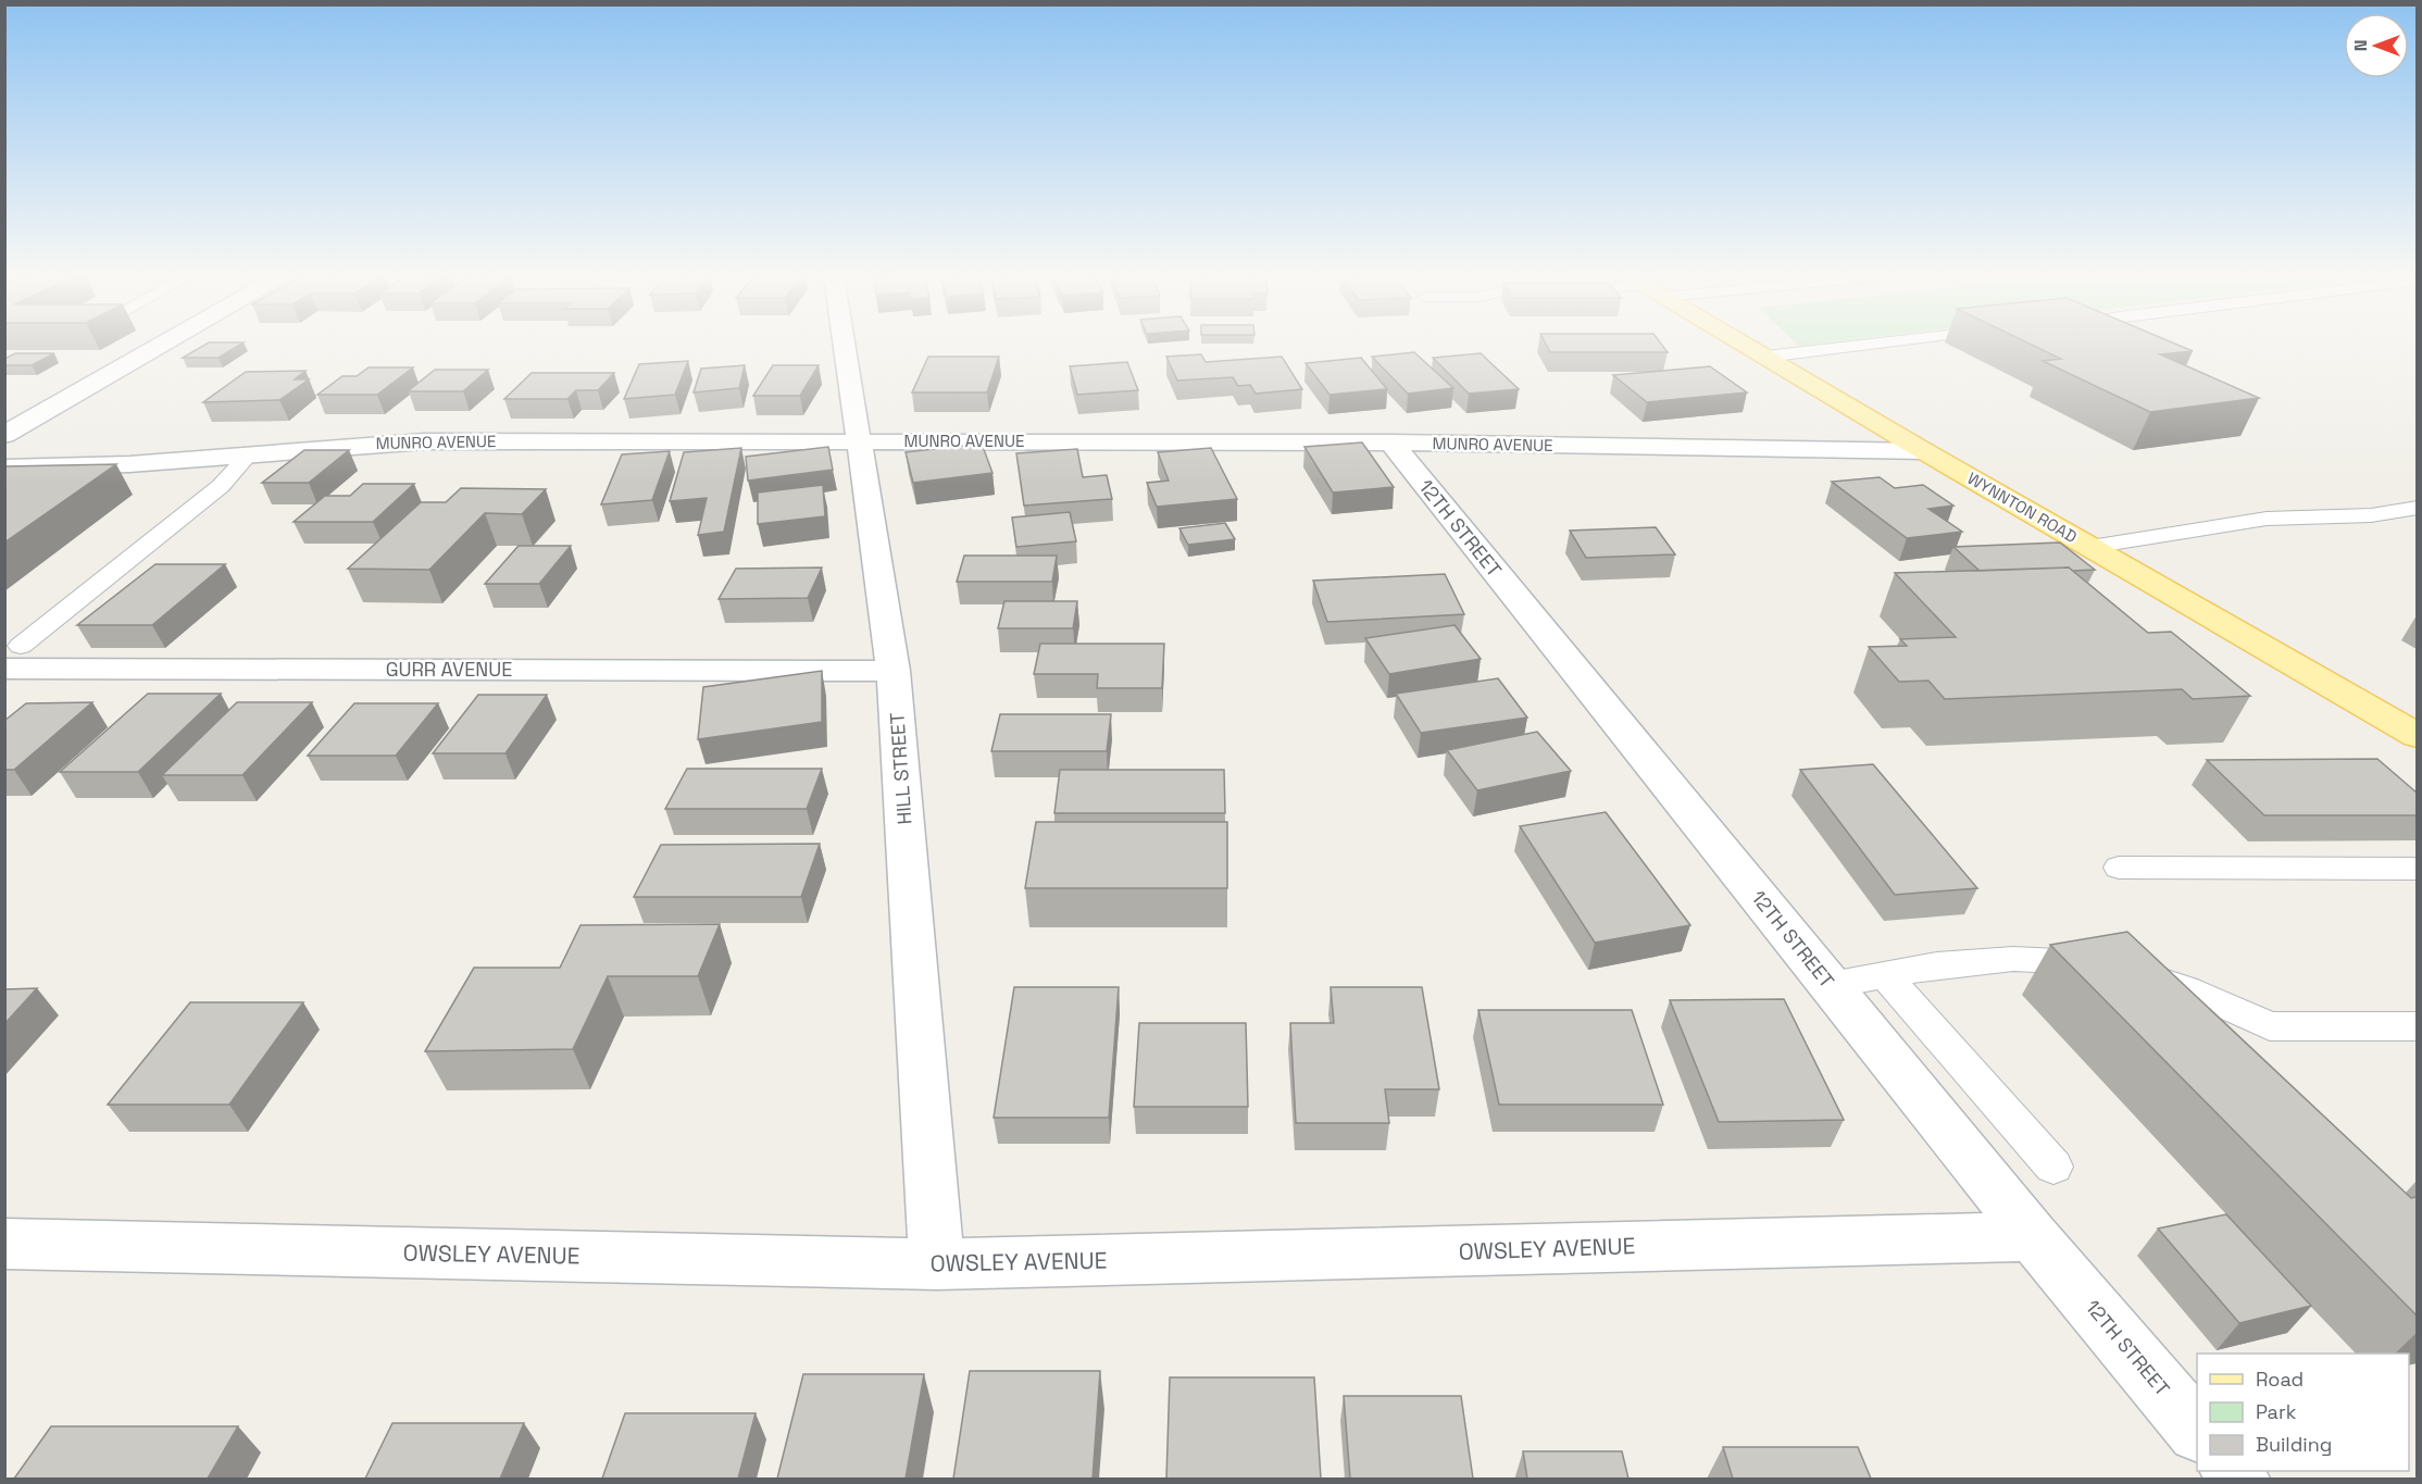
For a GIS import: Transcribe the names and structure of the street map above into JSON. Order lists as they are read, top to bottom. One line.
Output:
{"streets":{"main road":["WYNNTON ROAD"],"street":["MUNRO AVENUE","12TH STREET","GURR AVENUE","HILL STREET","OWSLEY AVENUE"]},"crossings":[["MUNRO AVENUE","WYNNTON ROAD"],["MUNRO AVENUE","12TH STREET"],["MUNRO AVENUE","HILL STREET"],["12TH STREET","OWSLEY AVENUE"],["GURR AVENUE","HILL STREET"],["HILL STREET","OWSLEY AVENUE"]],"legend":["Road","Park","Building"],"north":"left"}
